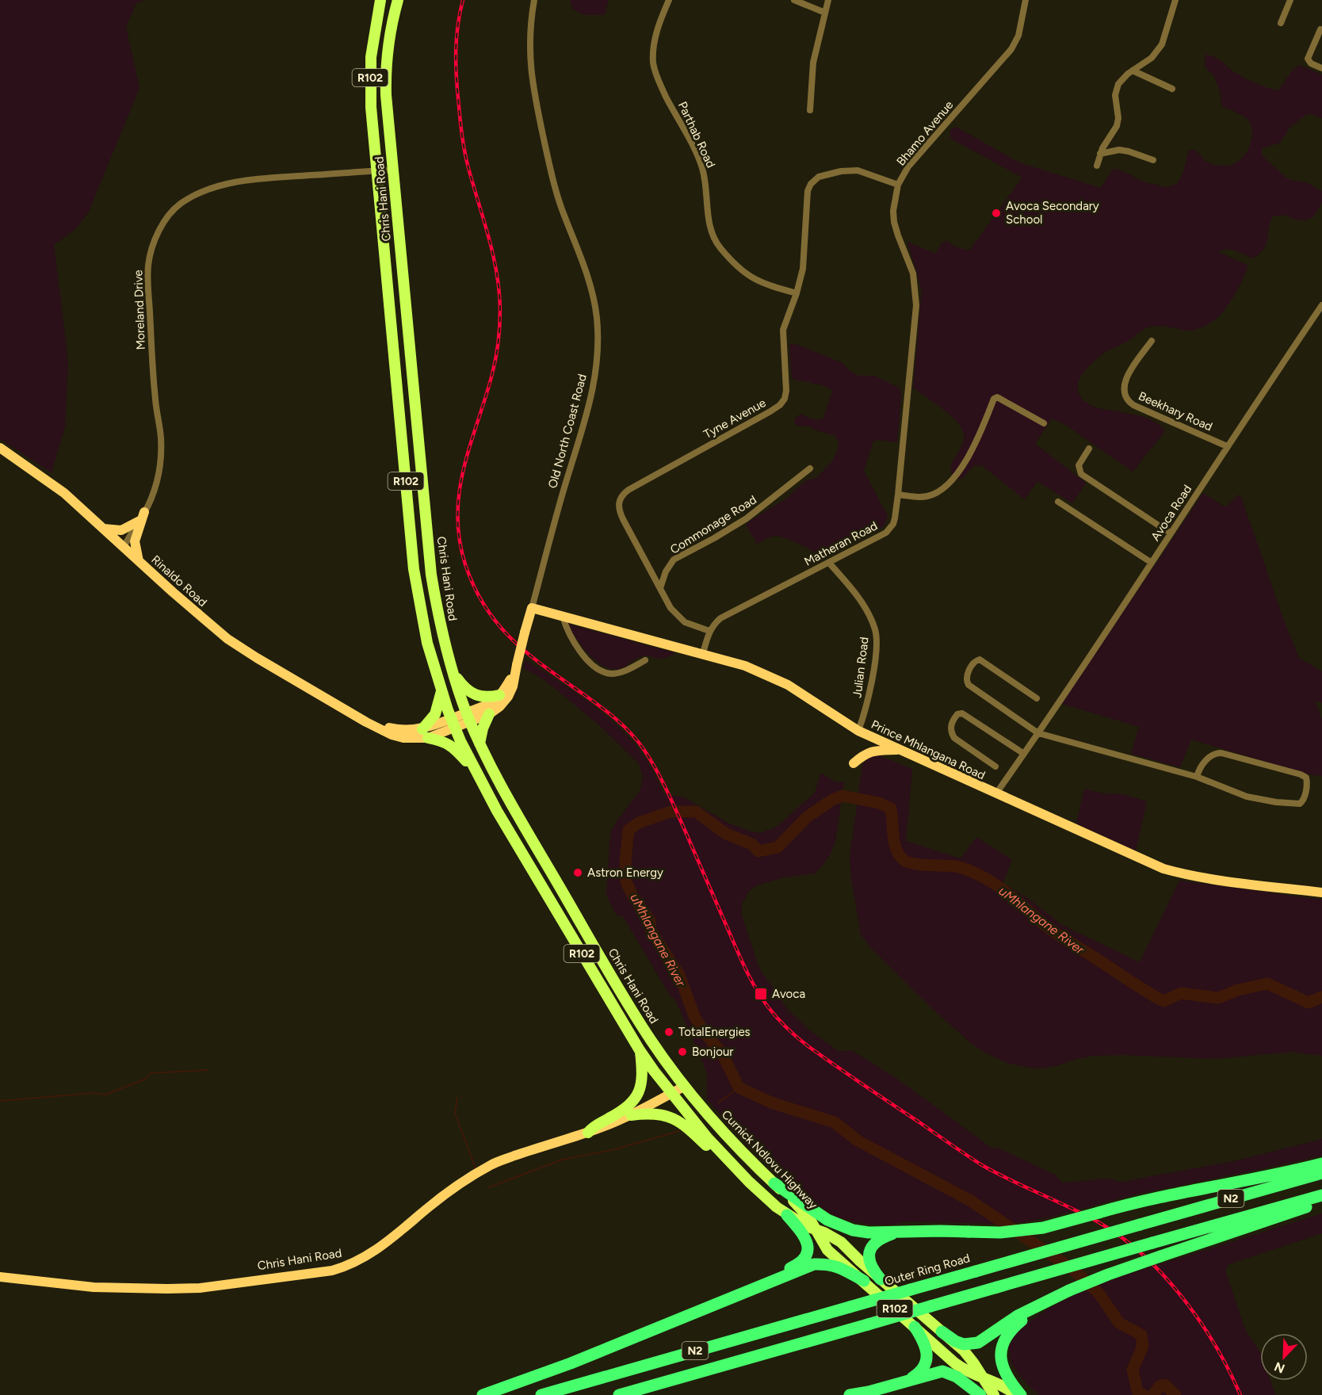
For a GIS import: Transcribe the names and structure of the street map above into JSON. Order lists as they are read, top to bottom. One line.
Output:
{"streets":{"highway":["N2","Outer Ring Road"],"main road":["R102","Chris Hani Road","Curnick Ndlovu Highway"],"street":["Bhamo Avenue","Parthab Road","Moreland Drive","Beekhary Road","Tyne Avenue","Old North Coast Road","Avoca Road","Commonage Road","Matheran Road","Rinaldo Road","Julian Road","Prince Mhlangana Road"]},"crossings":[["Bhamo Avenue","Tyne Avenue"],["Bhamo Avenue","Matheran Road"],["Parthab Road","Tyne Avenue"],["Chris Hani Road","Moreland Drive"],["Chris Hani Road","Old North Coast Road"],["Chris Hani Road","Rinaldo Road"],["Chris Hani Road","Curnick Ndlovu Highway"],["Moreland Drive","Rinaldo Road"],["Beekhary Road","Avoca Road"],["Tyne Avenue","Commonage Road"],["Tyne Avenue","Matheran Road"],["Old North Coast Road","Rinaldo Road"],["Old North Coast Road","Prince Mhlangana Road"],["Avoca Road","Prince Mhlangana Road"],["Matheran Road","Julian Road"],["Julian Road","Prince Mhlangana Road"]],"water":["uMhlangane River"],"places":{"other":["Avoca Secondary School","Astron Energy","TotalEnergies","Bonjour"],"transit":["Avoca"]},"north":"bottom left"}
